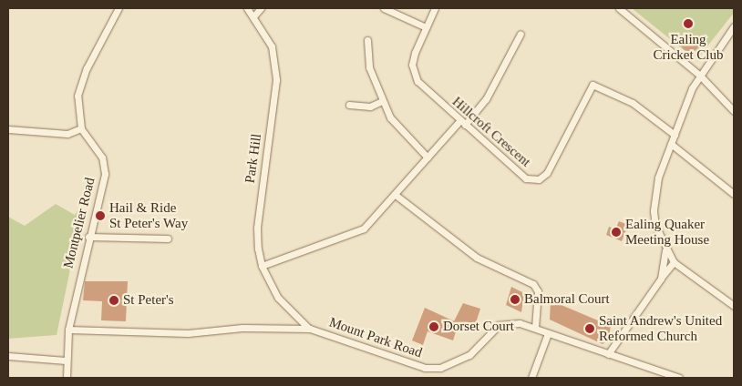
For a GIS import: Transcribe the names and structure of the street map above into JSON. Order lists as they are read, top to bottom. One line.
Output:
{"streets":{"street":["Hillcroft Crescent","Park Hill","Montpelier Road","Mount Park Road"]},"crossings":[["Park Hill","Mount Park Road"],["Montpelier Road","Mount Park Road"]],"places":["Ealing Cricket Club","Hail & Ride St Peter's Way","Ealing Quaker Meeting House","Balmoral Court","St Peter's","Dorset Court","Saint Andrew's United Reformed Church"]}
